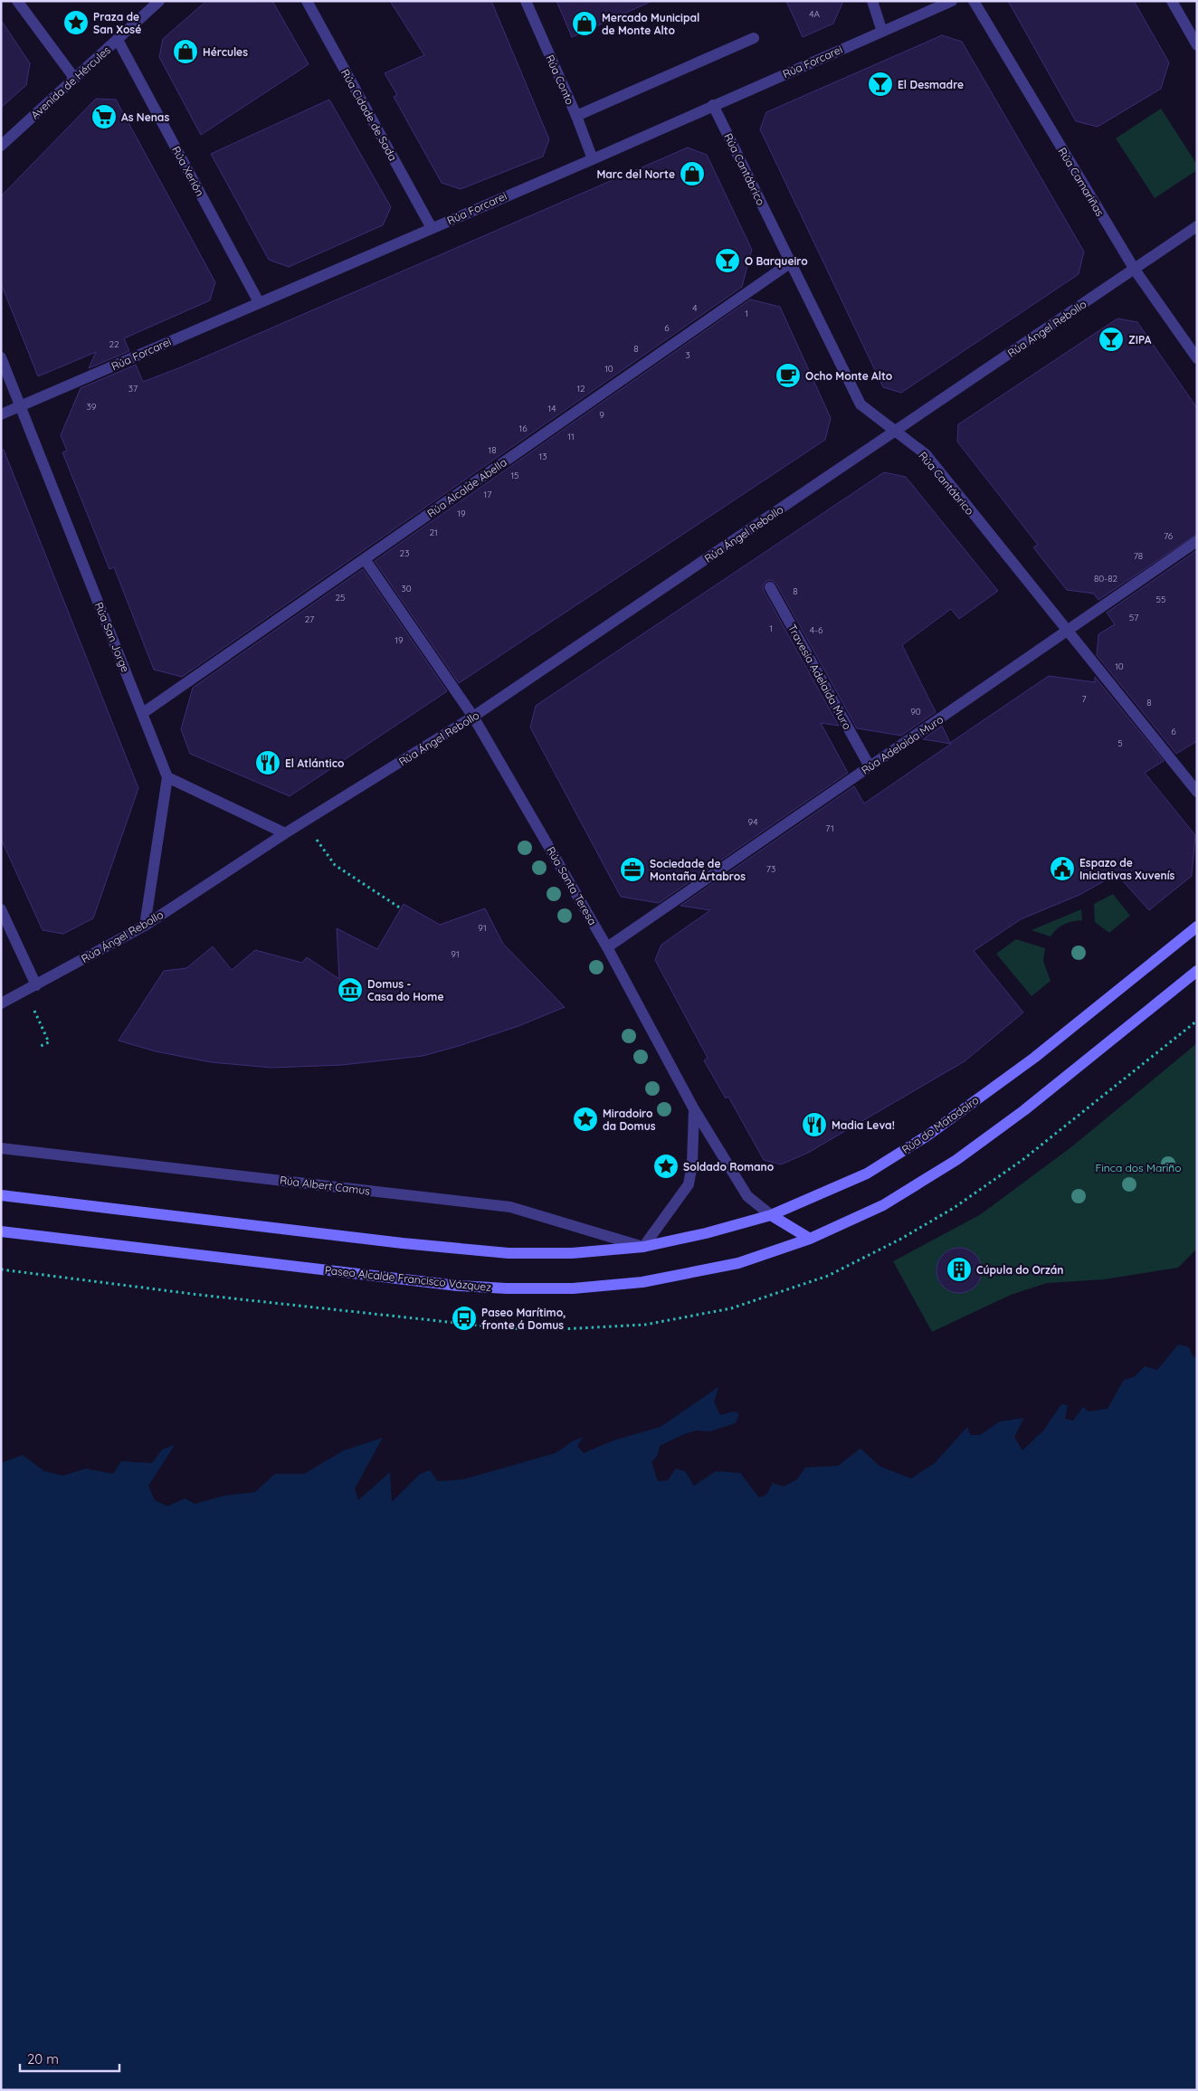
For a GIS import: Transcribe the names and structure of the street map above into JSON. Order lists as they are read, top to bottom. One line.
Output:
{"streets":{"main road":["Rúa do Matadoiro","Paseo Alcalde Francisco Vázquez"],"street":["Rúa Forcarei","Rúa Conto","Avenida de Hércules","Rúa Cidade de Sada","Rúa Cantábrico","Rúa Xerión","Rúa Camariñas","Rúa Ángel Rebollo","Rúa Alcalde Abella","Rúa San Jorge","Travesía Adelaida Muro","Rúa Adelaida Muro","Rúa Santa Teresa","Rúa Albert Camus"]},"crossings":[["Rúa Forcarei","Rúa Conto"],["Rúa Forcarei","Rúa Cidade de Sada"],["Rúa Forcarei","Rúa Cantábrico"],["Rúa Forcarei","Rúa Xerión"],["Rúa Forcarei","Rúa San Jorge"],["Avenida de Hércules","Rúa Xerión"],["Rúa Cantábrico","Rúa Ángel Rebollo"],["Rúa Cantábrico","Rúa Alcalde Abella"],["Rúa Cantábrico","Rúa Adelaida Muro"],["Rúa Camariñas","Rúa Ángel Rebollo"],["Rúa Ángel Rebollo","Rúa Santa Teresa"],["Rúa Alcalde Abella","Rúa San Jorge"],["Rúa Alcalde Abella","Rúa Santa Teresa"],["Travesía Adelaida Muro","Rúa Adelaida Muro"],["Rúa Adelaida Muro","Rúa Santa Teresa"],["Rúa Santa Teresa","Rúa do Matadoiro"],["Rúa do Matadoiro","Rúa Albert Camus"]],"parks":["Finca dos Mariño"],"places":{"place":["Praza de San Xosé","Miradoiro da Domus","Soldado Romano"],"shop":["Mercado Municipal de Monte Alto","Hércules","Marc del Norte"],"bar":["El Desmadre","O Barqueiro","ZIPA"],"supermarket":["As Nenas"],"cafe":["Ocho Monte Alto"],"restaurant":["El Atlántico","Madia Leva!"],"public building":["Espazo de Iniciativas Xuvenís"],"office":["Sociedade de Montaña Ártabros"],"museum":["Domus - Casa do Home"],"building":["Cúpula do Orzán"],"bus stop":["Paseo Marítimo, fronte á Domus"]},"house_numbers":["4A","4","1","6","22","8","3","10","37","12","39","14","9","16","11","18","13","15","17","19","21","76","23","78","80-82","30","8","25","55","57","27","1","4-6","19","10","7","8","90","6","5","94","71","73","91","91"],"scale_bar":"20 m"}
